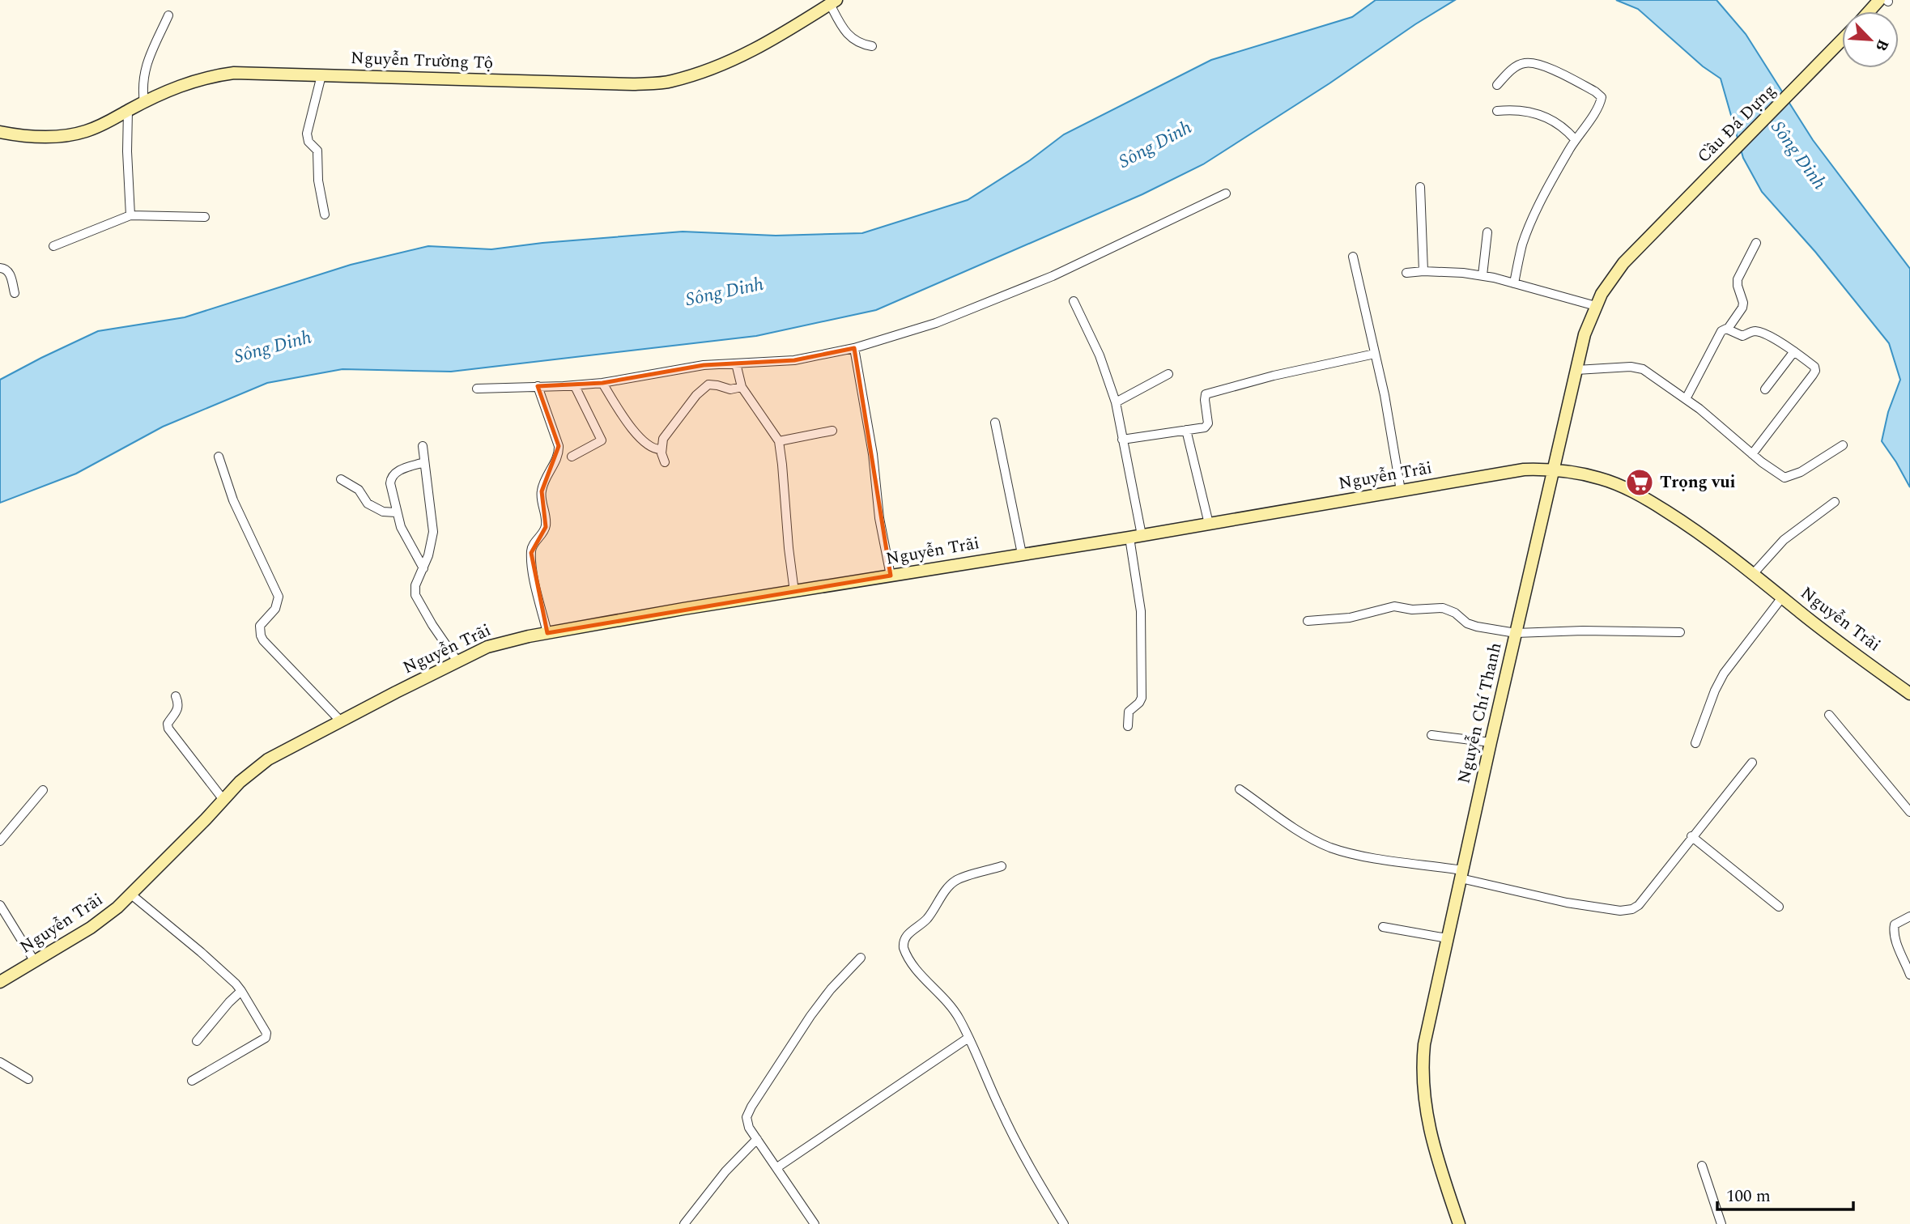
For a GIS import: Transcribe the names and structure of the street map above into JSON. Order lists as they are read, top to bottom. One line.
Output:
{"streets":{"main road":["Nguyễn Trường Tộ","Cầu Đá Dựng","Nguyễn Trãi","Nguyễn Chí Thanh"]},"crossings":[["Cầu Đá Dựng","Nguyễn Chí Thanh"],["Nguyễn Trãi","Nguyễn Chí Thanh"]],"water":["Sông Dinh"],"places":{"supermarket":["Trọng vui"]},"scale_bar":"100 m","north":"bottom right"}
